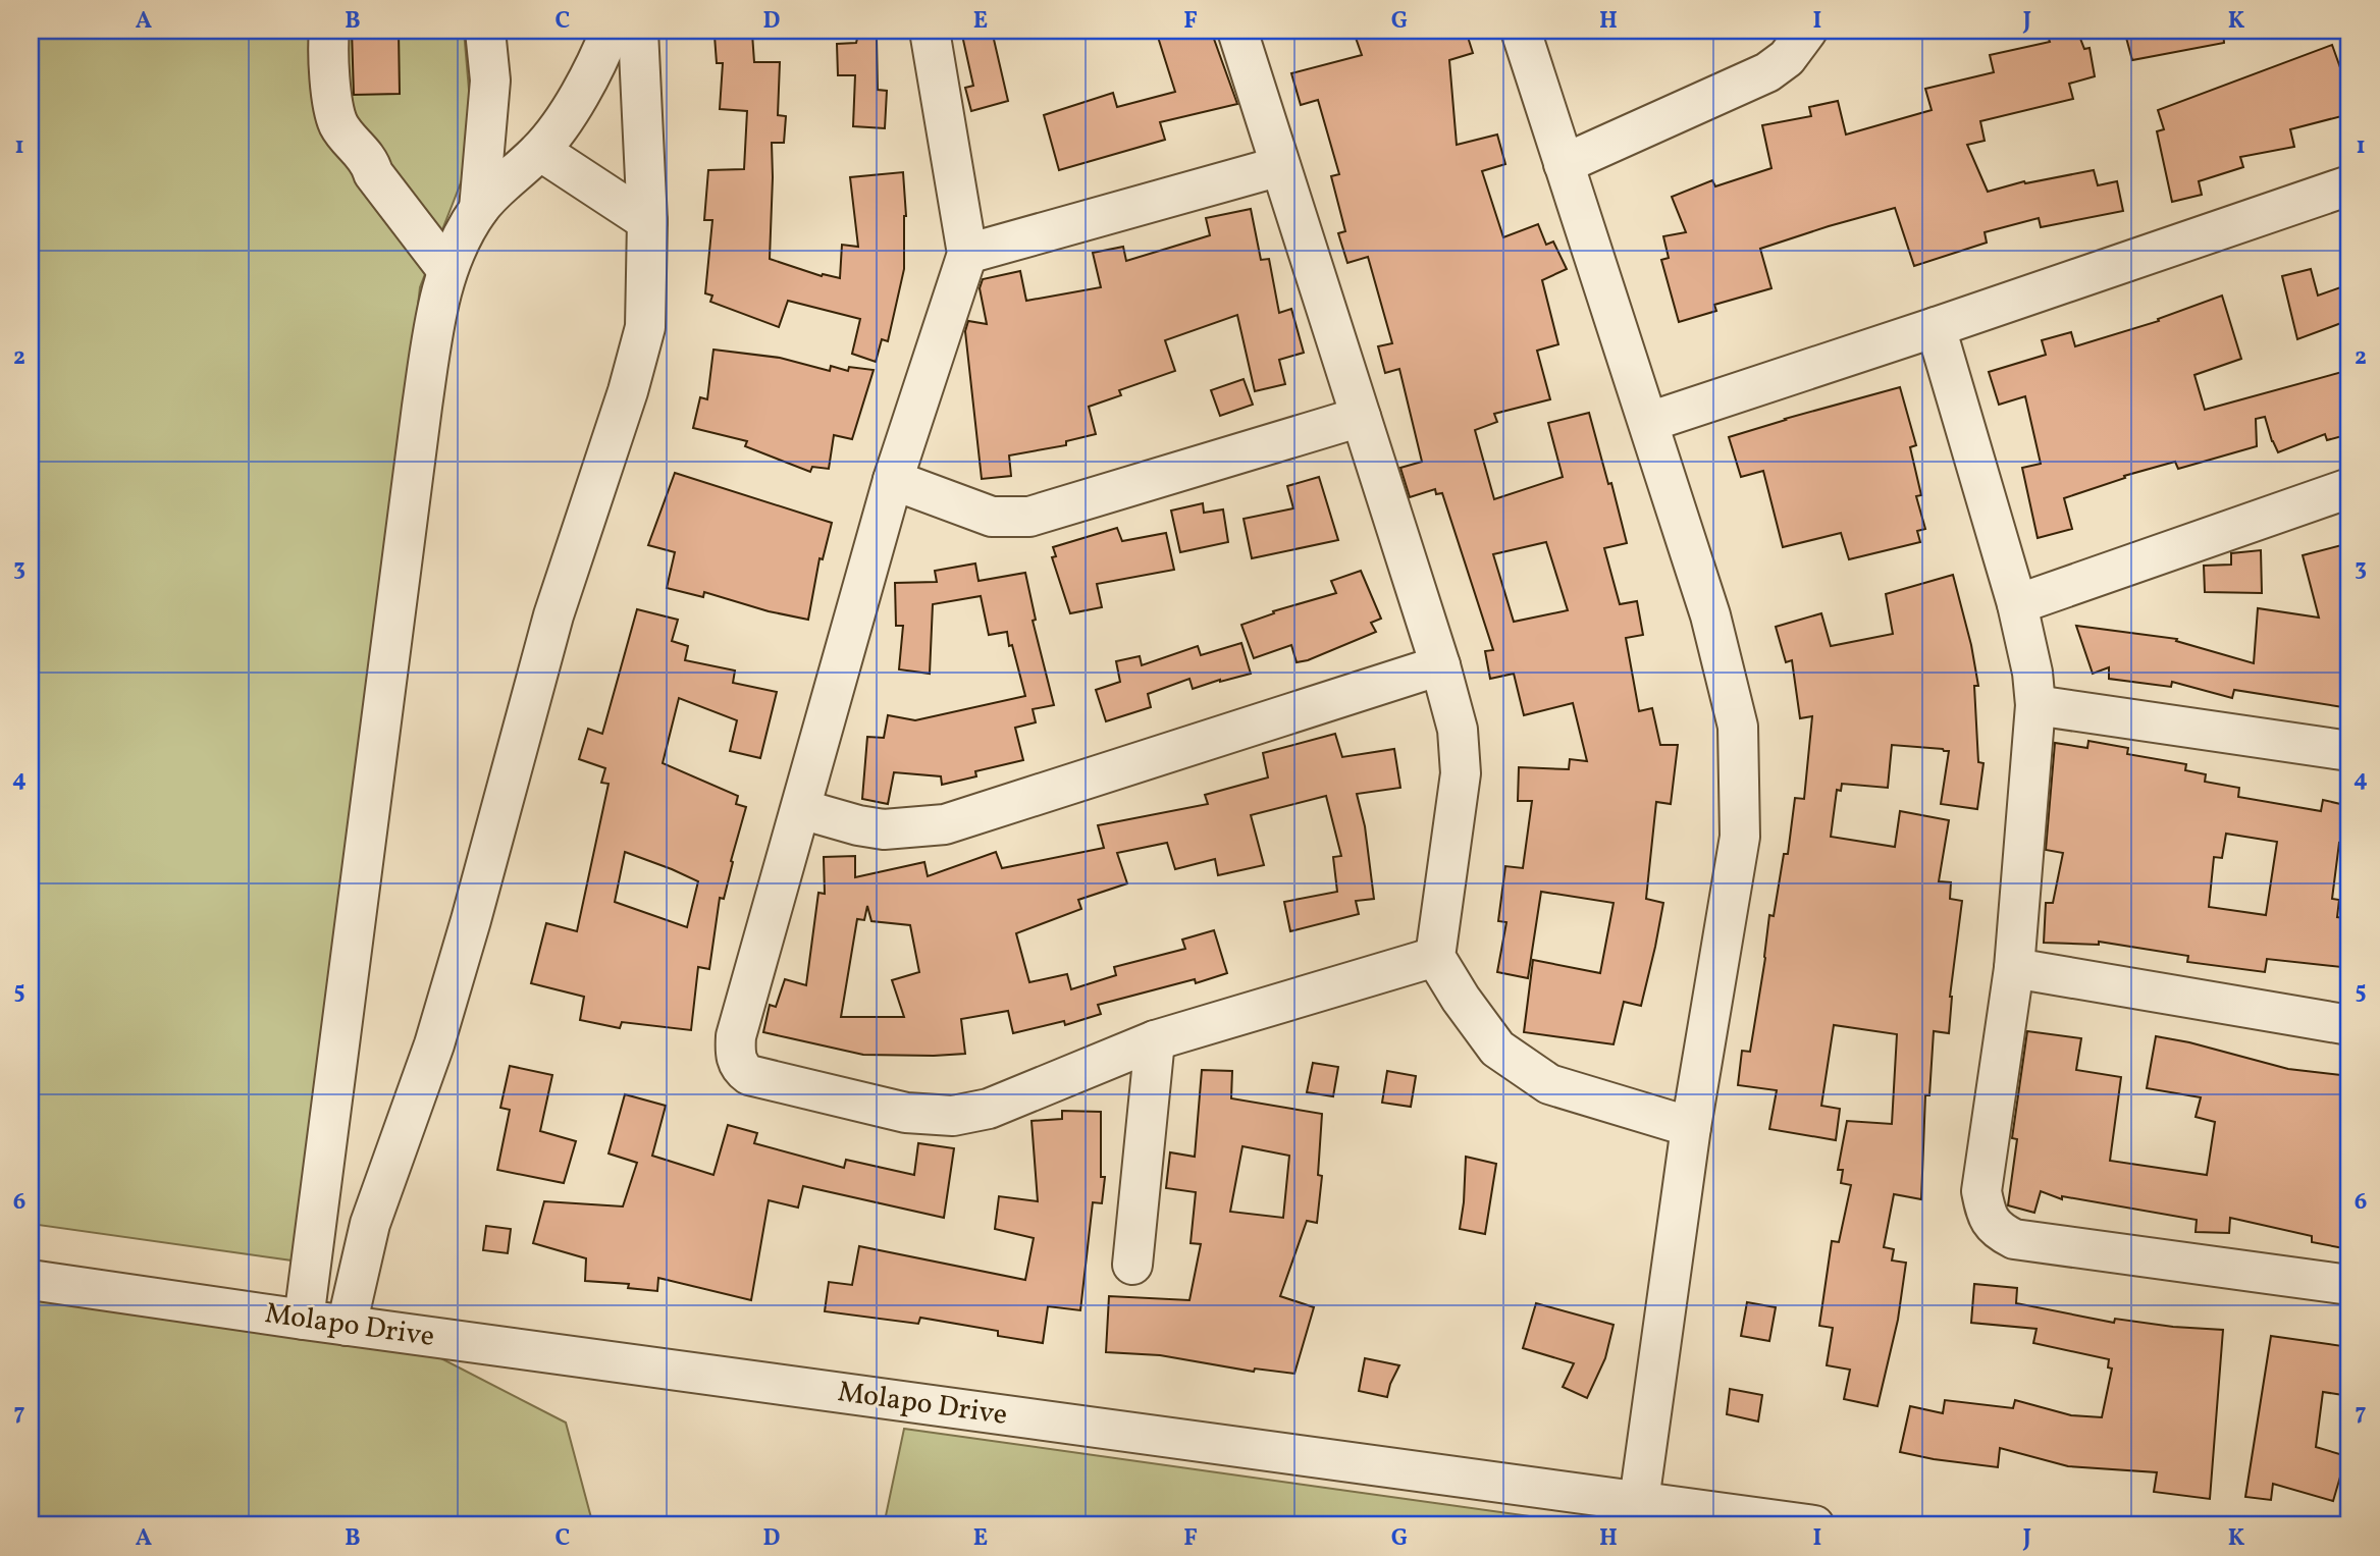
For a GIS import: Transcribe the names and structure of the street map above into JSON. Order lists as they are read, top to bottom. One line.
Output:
{"streets":{"street":["Molapo Drive"]},"grid":{"columns":["A","B","C","D","E","F","G","H","I","J","K"],"rows":["1","2","3","4","5","6","7"]}}
